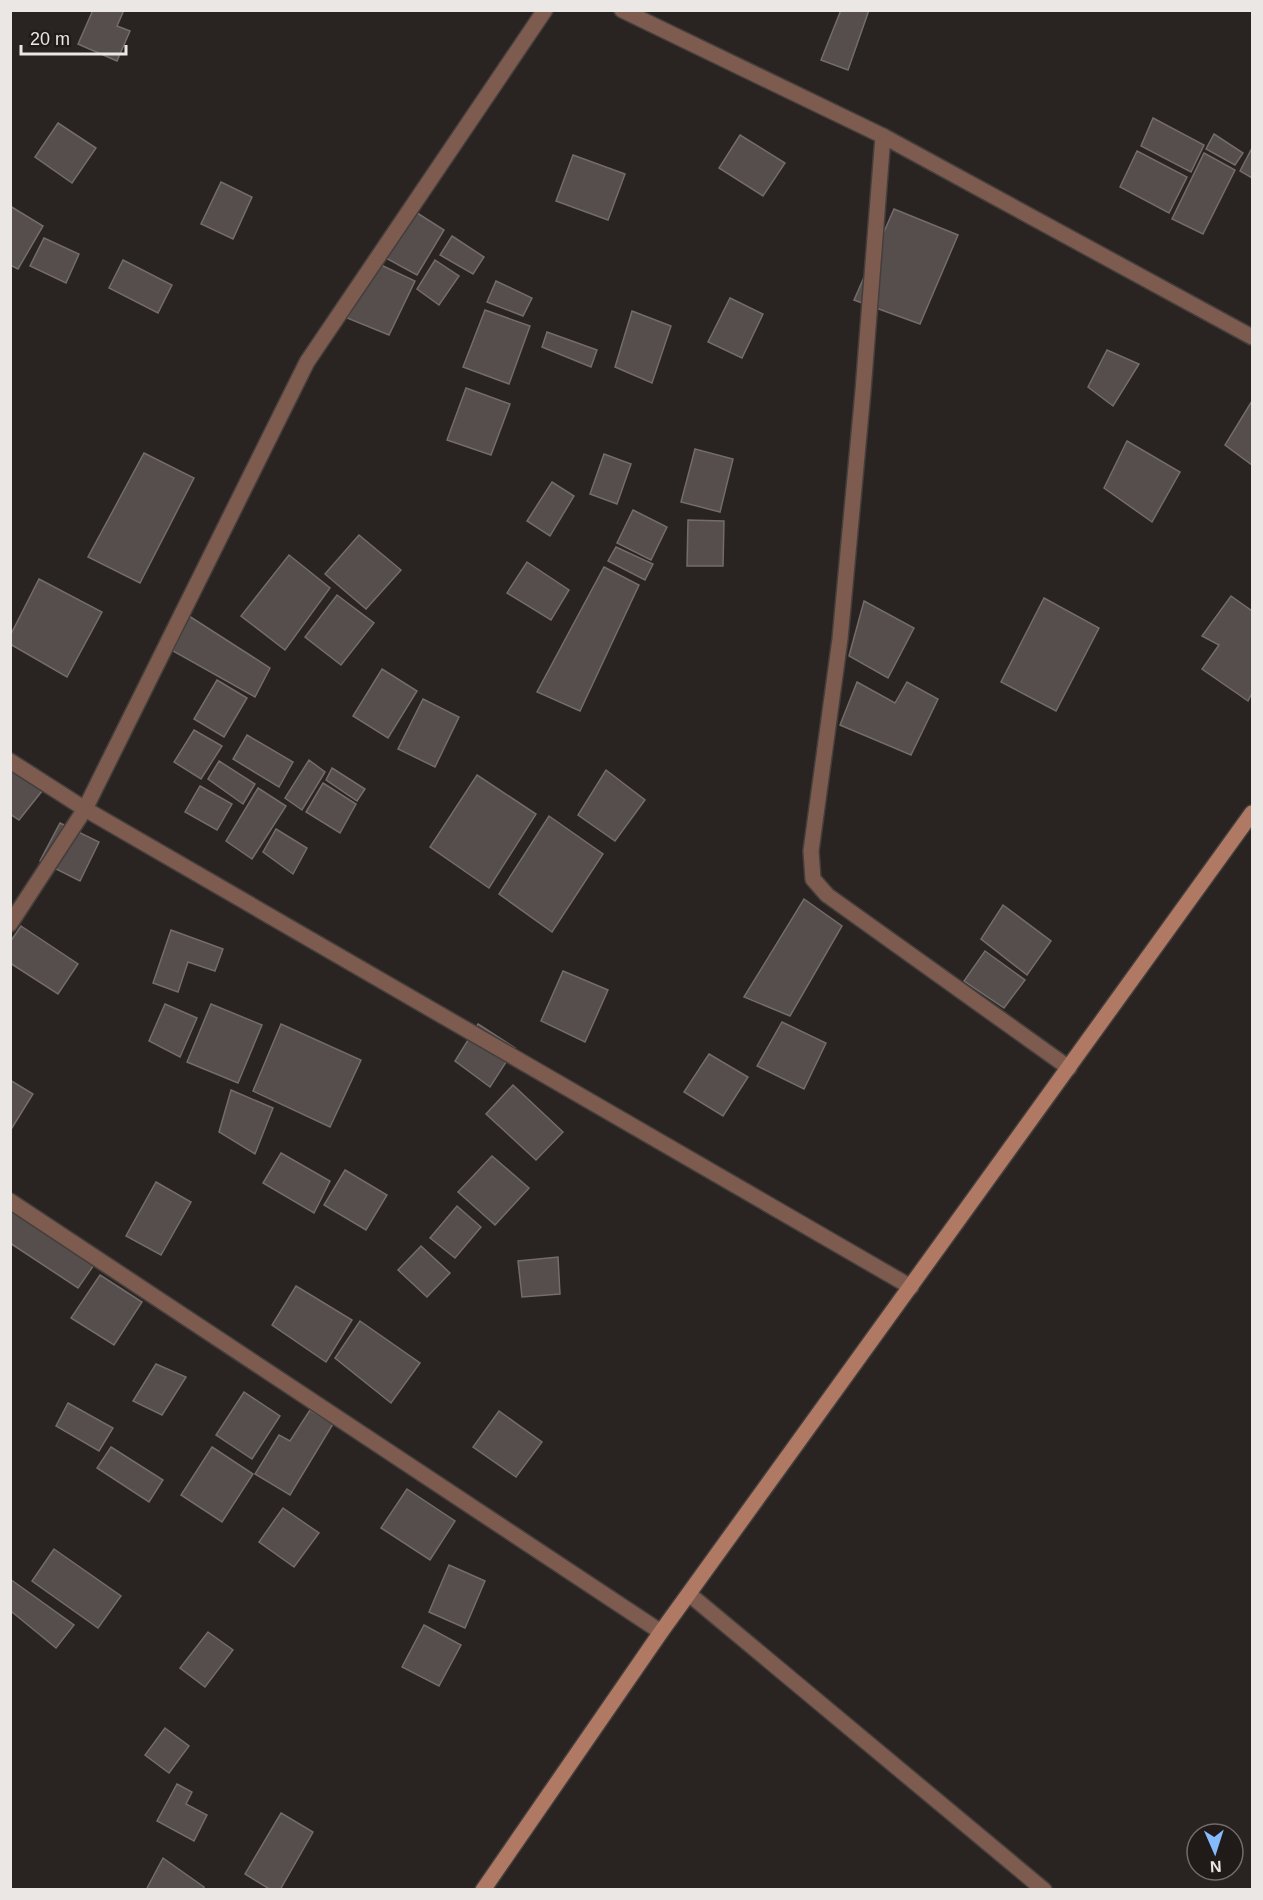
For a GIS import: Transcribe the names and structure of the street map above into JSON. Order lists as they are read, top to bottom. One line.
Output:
{"scale_bar":"20 m","north":"bottom"}
